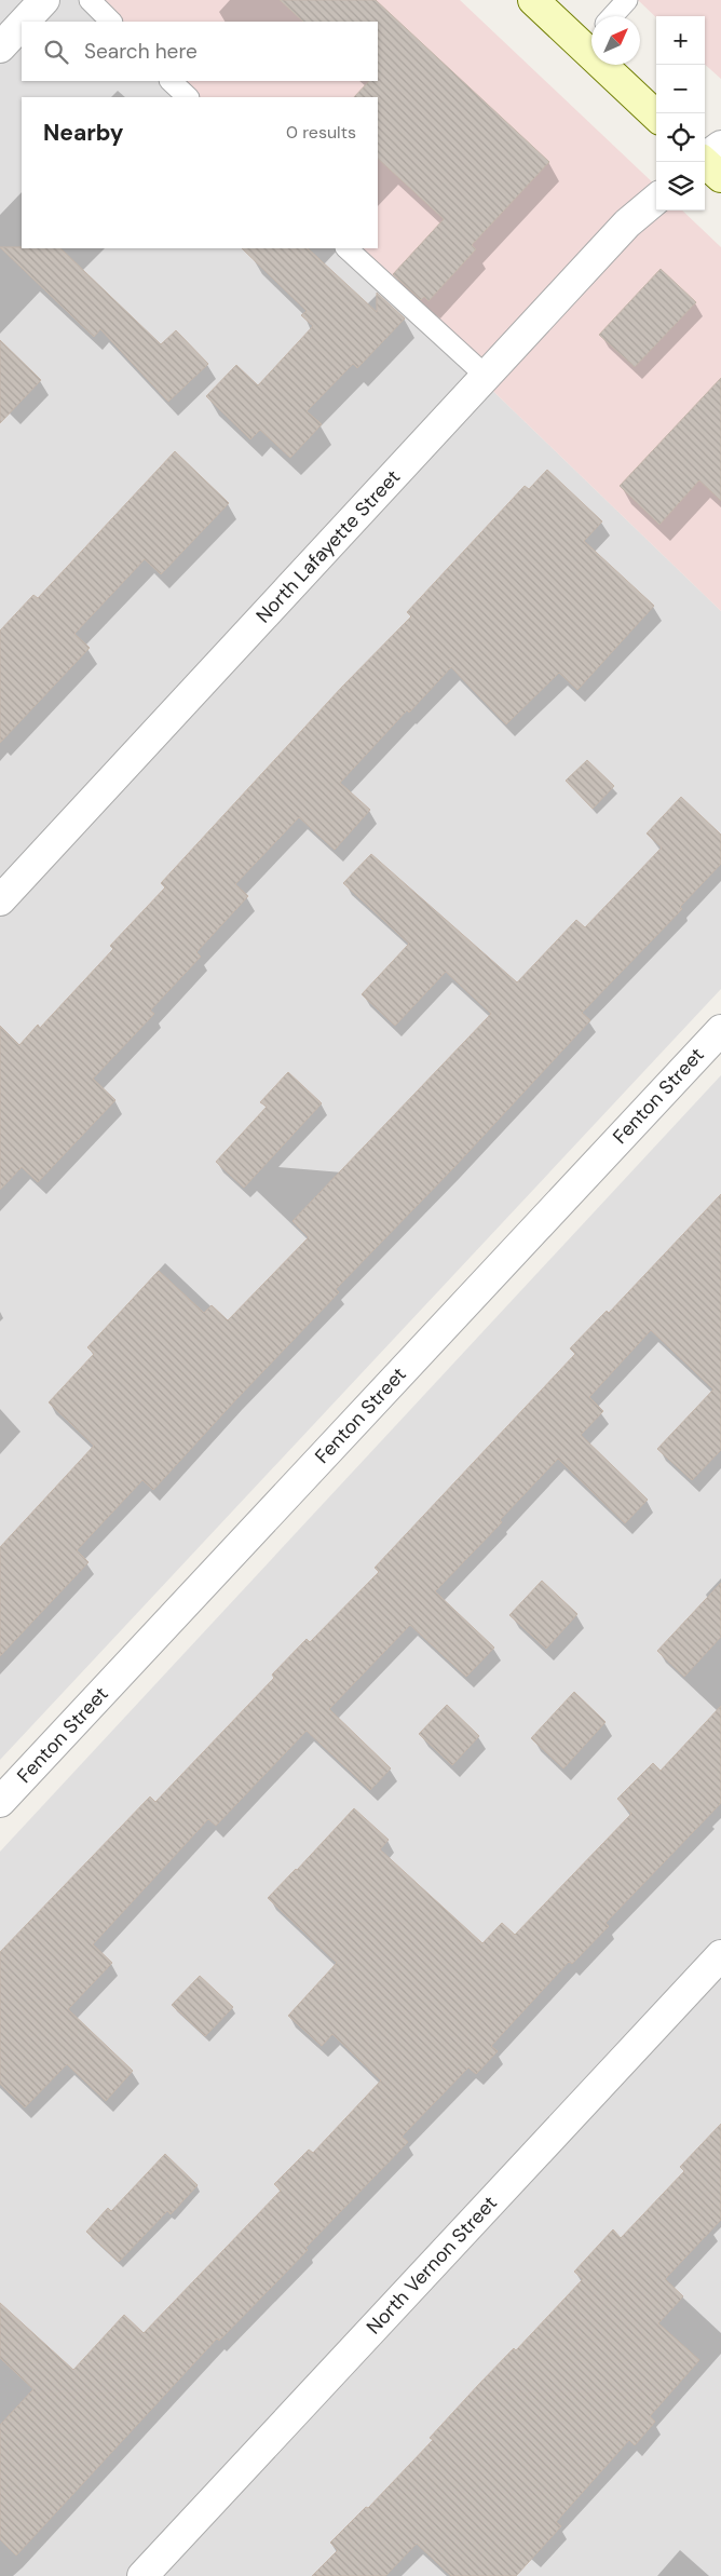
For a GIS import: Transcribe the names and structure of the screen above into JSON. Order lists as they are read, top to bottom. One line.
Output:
{"streets":{"street":["North Lafayette Street","Fenton Street","North Vernon Street"]},"north":"top right","page":{"map_buttons":["+","−"],"search":"Search here","heading":["Nearby","0 results"]}}
